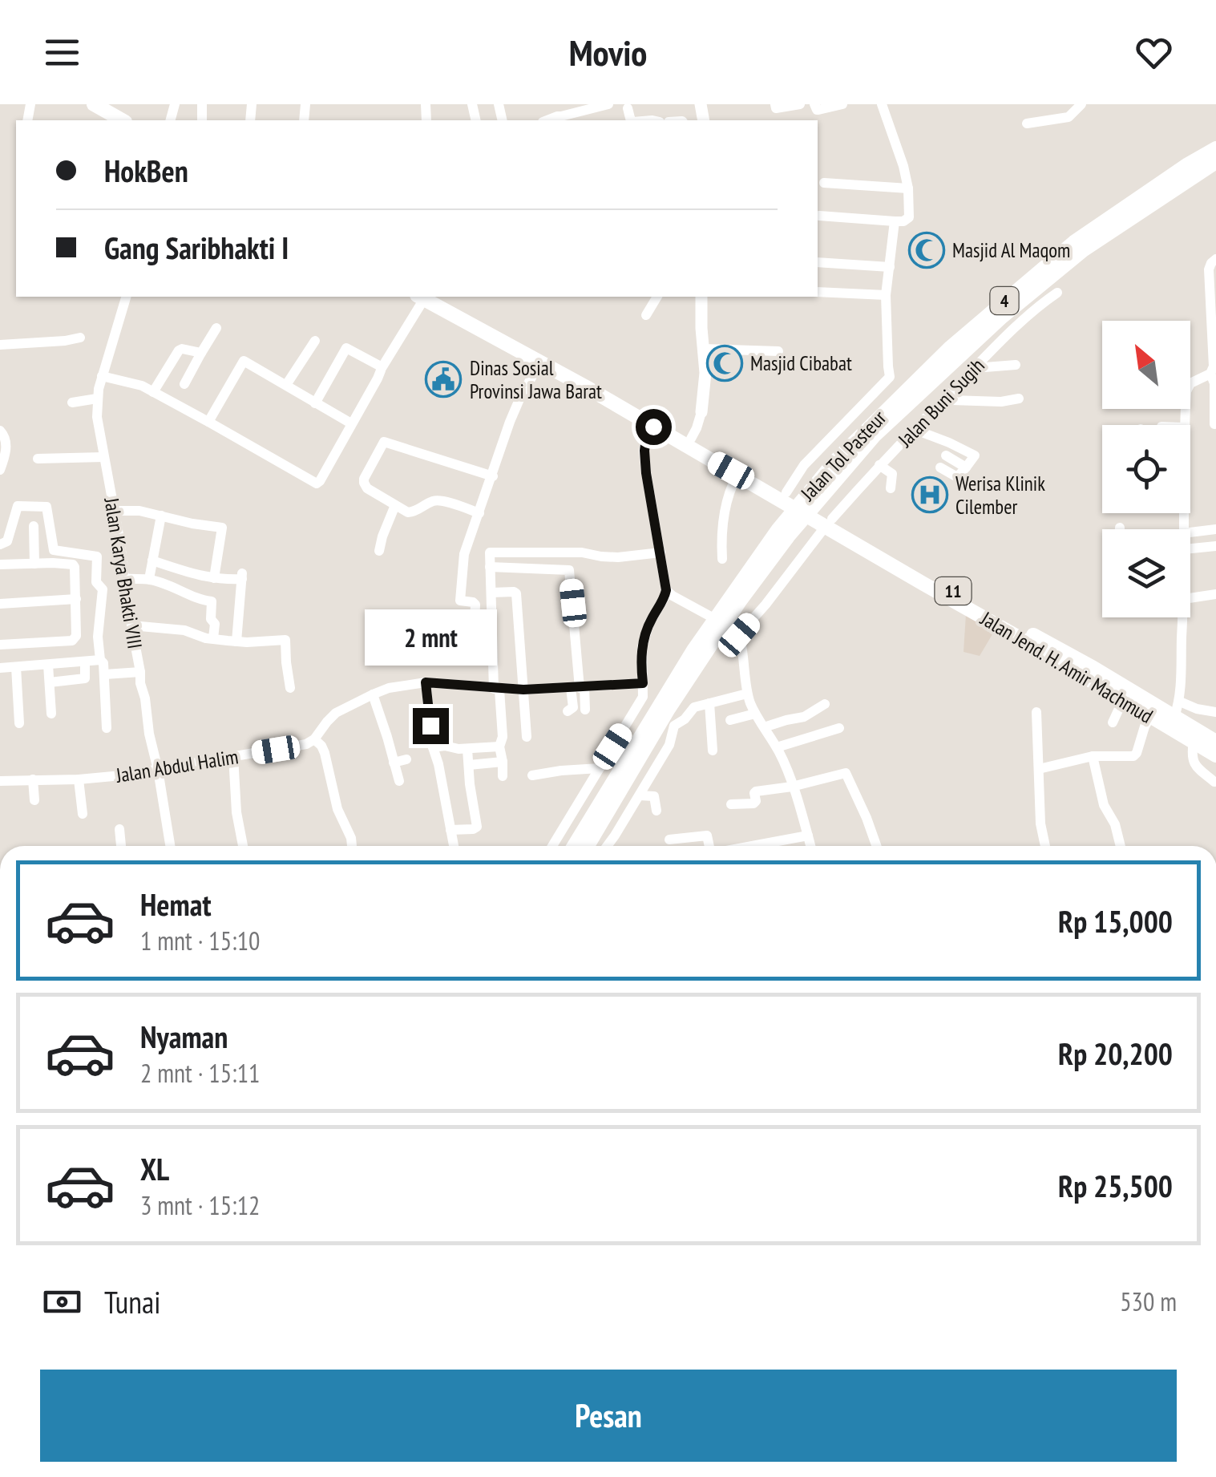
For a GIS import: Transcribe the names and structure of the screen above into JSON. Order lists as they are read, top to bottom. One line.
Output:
{"streets":{"highway":["4","Jalan Tol Pasteur","11","Jalan Jend. H. Amir Machmud"],"street":["Jalan Buni Sugih","Jalan Karya Bhakti VIII","Jalan Abdul Halim"]},"crossings":[["Jalan Buni Sugih","Jalan Jend. H. Amir Machmud"],["Jalan Karya Bhakti VIII","Jalan Abdul Halim"]],"places":{"mosque":["Masjid Al Maqom","Masjid Cibabat"],"public building":["Dinas Sosial Provinsi Jawa Barat"],"hospital":["Werisa Klinik Cilember"]},"north":"top left","page":{"header":"Movio","banner":["HokBen","Gang Saribhakti I"],"bubble":"2 mnt","list":[{"name":"Hemat","note":"1 mnt · 15:10","value":"Rp 15,000"},{"name":"Nyaman","note":"2 mnt · 15:11","value":"Rp 20,200"},{"name":"XL","note":"3 mnt · 15:12","value":"Rp 25,500"}],"pay":["Tunai","530 m"],"buttons":"Pesan"}}
